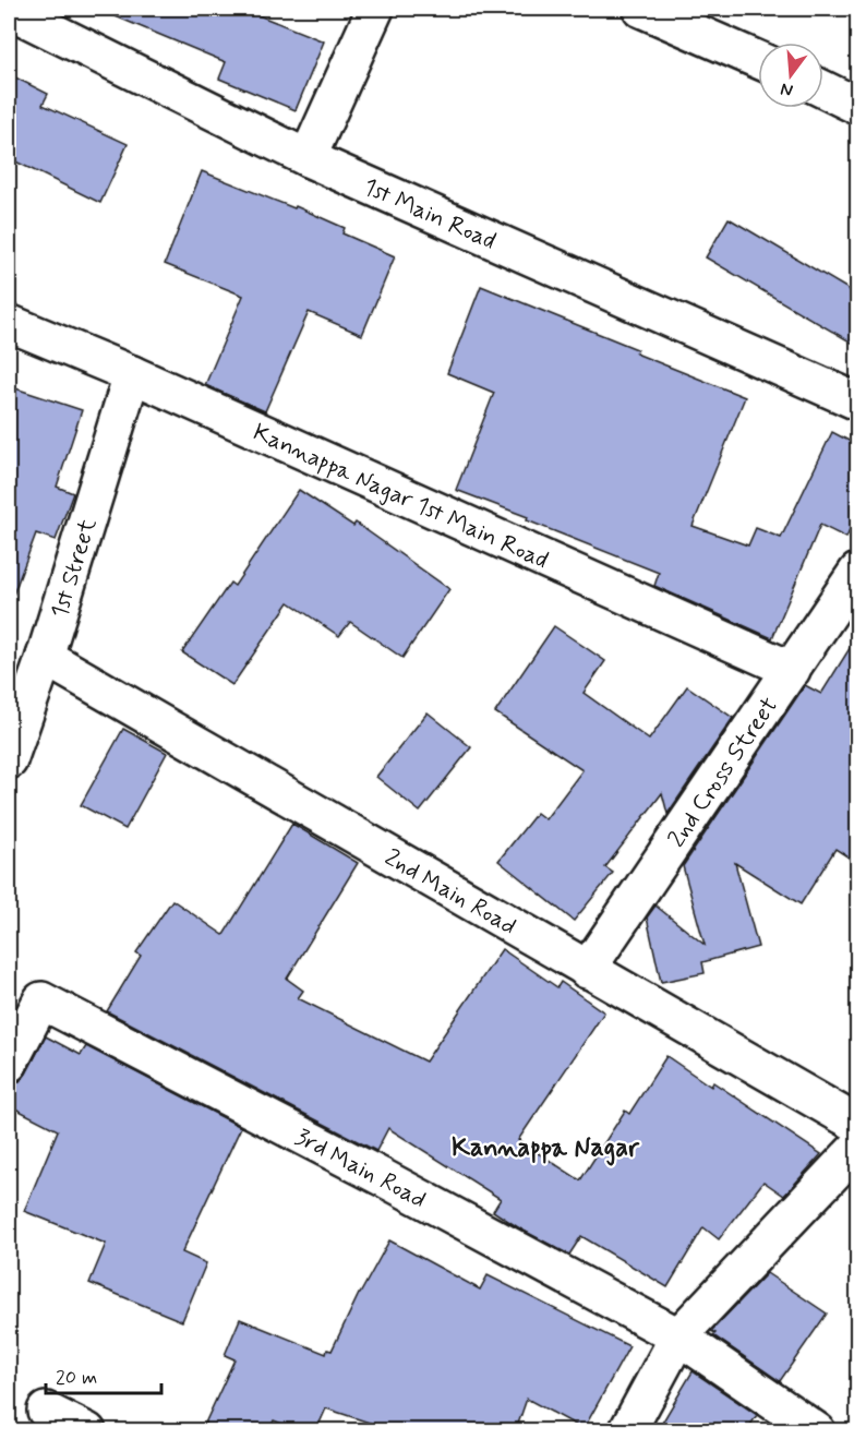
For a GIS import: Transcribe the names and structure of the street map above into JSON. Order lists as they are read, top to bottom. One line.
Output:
{"streets":{"street":["1st Main Road","Kannappa Nagar 1st Main Road","1st Street","2nd Cross Street","2nd Main Road","3rd Main Road"]},"crossings":[["Kannappa Nagar 1st Main Road","1st Street"],["Kannappa Nagar 1st Main Road","2nd Cross Street"],["1st Street","2nd Main Road"],["2nd Cross Street","2nd Main Road"]],"districts":["Kannappa Nagar"],"scale_bar":"20 m","north":"bottom"}
